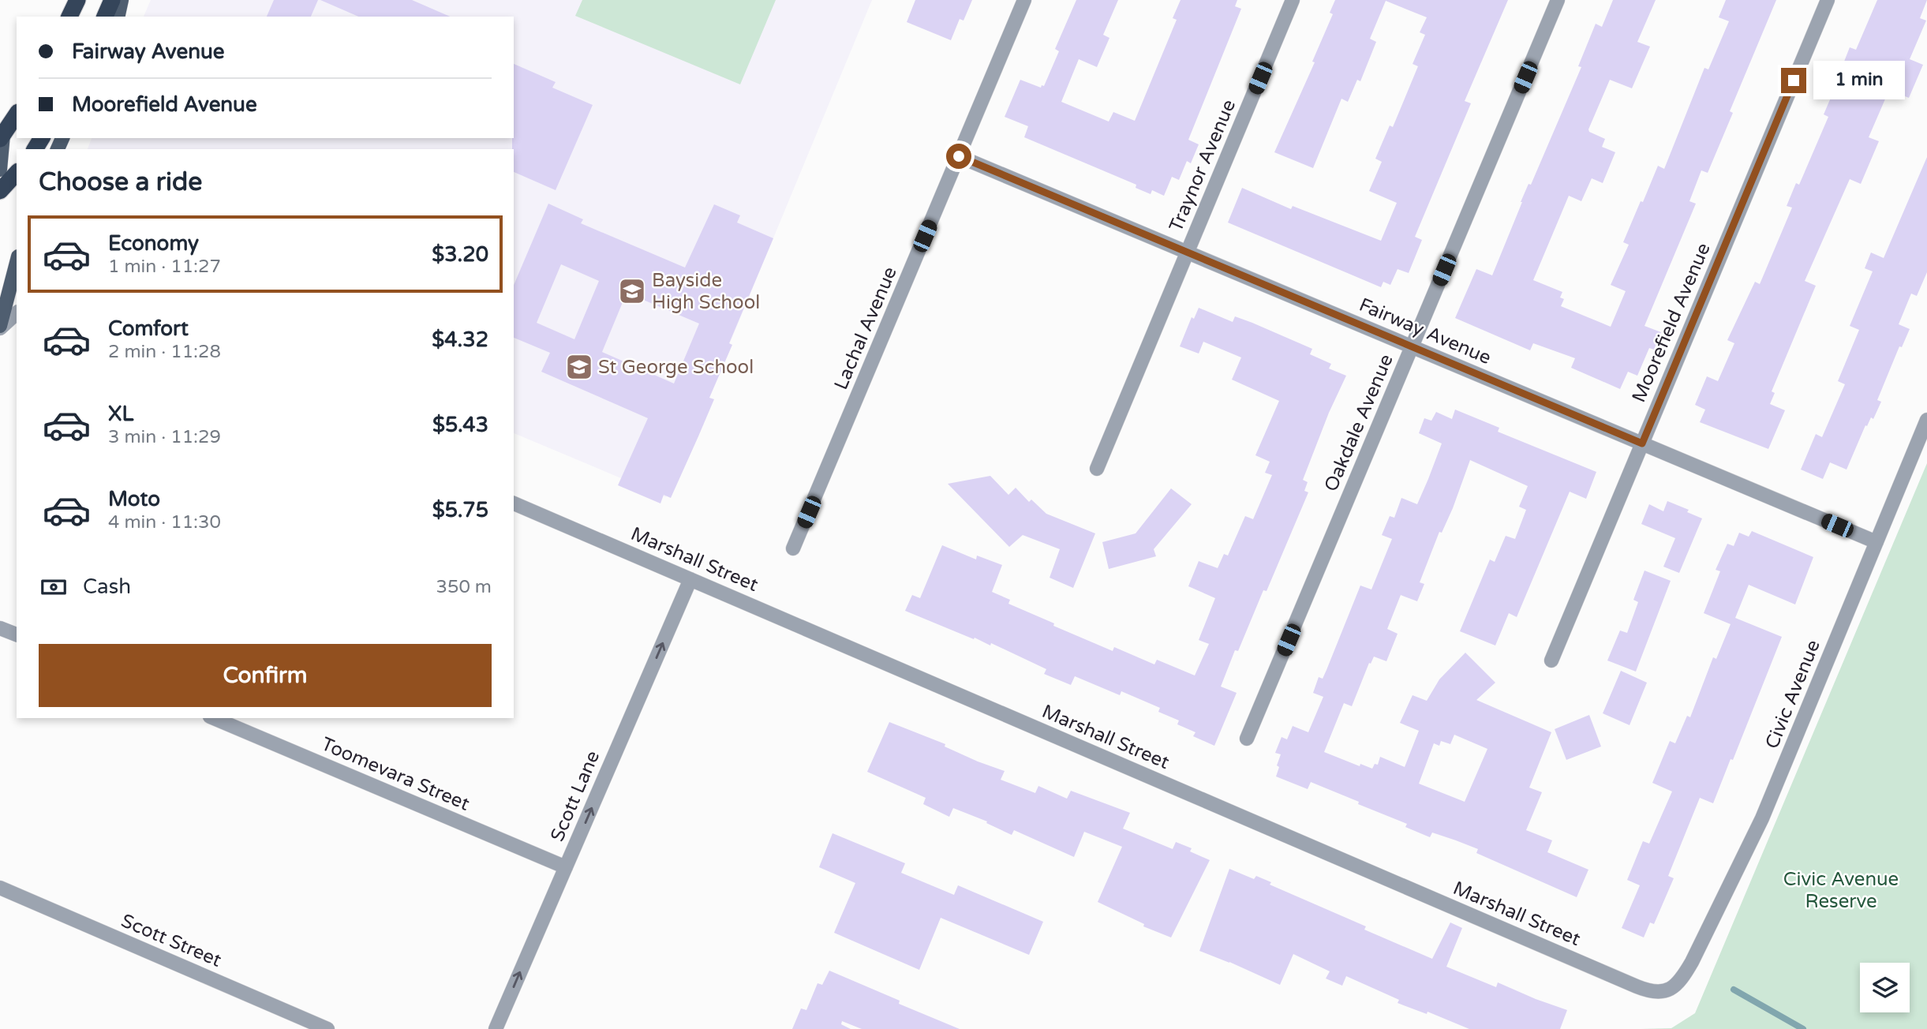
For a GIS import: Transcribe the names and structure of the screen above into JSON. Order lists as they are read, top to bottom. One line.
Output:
{"streets":{"street":["Traynor Avenue","Moorefield Avenue","Lachal Avenue","Fairway Avenue","Oakdale Avenue","Marshall Street","Civic Avenue","Toomevara Street","Scott Lane","Scott Street"]},"crossings":[["Traynor Avenue","Fairway Avenue"],["Moorefield Avenue","Fairway Avenue"],["Lachal Avenue","Fairway Avenue"],["Fairway Avenue","Oakdale Avenue"],["Fairway Avenue","Civic Avenue"],["Marshall Street","Civic Avenue"],["Marshall Street","Scott Lane"],["Toomevara Street","Scott Lane"]],"one_way":["Scott Lane"],"parks":["Civic Avenue Reserve"],"places":{"school or university":["Bayside High School","St George School"]},"page":{"banner":["Fairway Avenue","Moorefield Avenue"],"bubble":"1 min","heading":"Choose a ride","list":[{"name":"Economy","note":"1 min · 11:27","value":"$3.20"},{"name":"Comfort","note":"2 min · 11:28","value":"$4.32"},{"name":"XL","note":"3 min · 11:29","value":"$5.43"},{"name":"Moto","note":"4 min · 11:30","value":"$5.75"}],"pay":["Cash","350 m"],"buttons":"Confirm"}}
